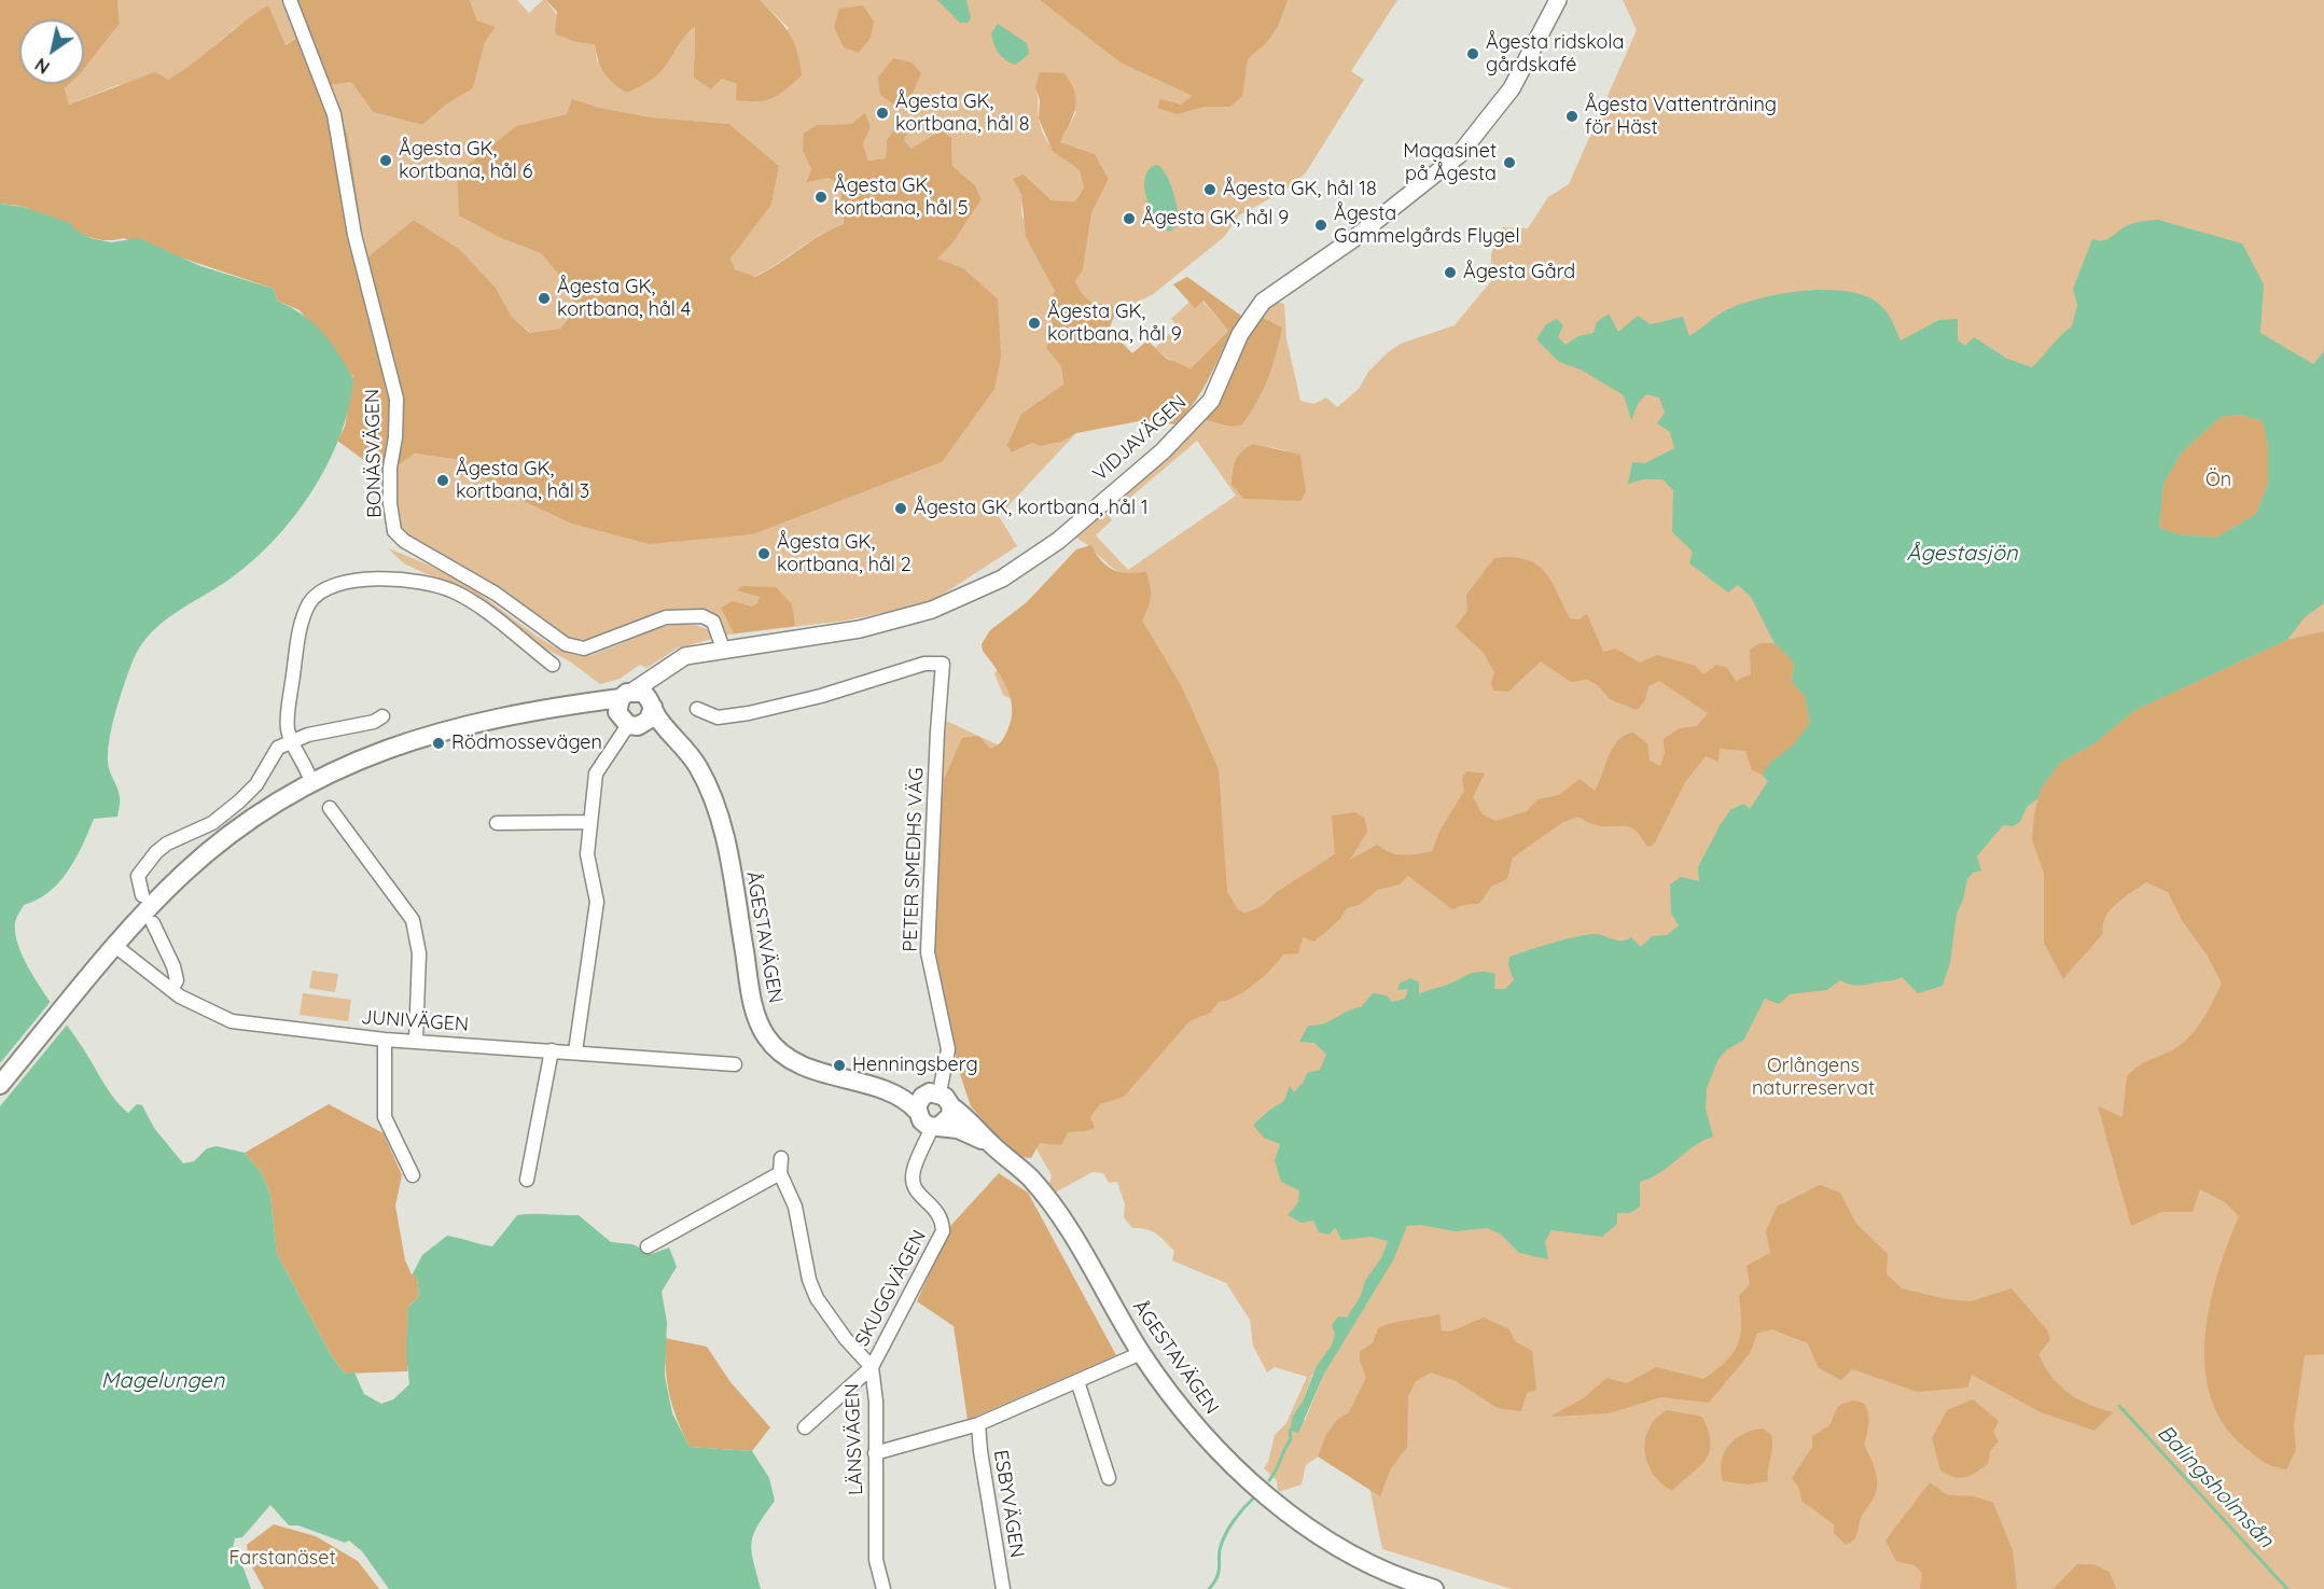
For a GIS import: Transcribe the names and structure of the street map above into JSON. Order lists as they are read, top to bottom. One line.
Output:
{"streets":{"main road":["ÅGESTAVÄGEN"],"street":["VIDJAVÄGEN","BONÄSVÄGEN","PETER SMEDHS VÄG","JUNIVÄGEN","SKUGGVÄGEN","LÄNSVÄGEN","ESBYVÄGEN"]},"crossings":[["VIDJAVÄGEN","BONÄSVÄGEN"],["VIDJAVÄGEN","ÅGESTAVÄGEN"],["PETER SMEDHS VÄG","ÅGESTAVÄGEN"],["ÅGESTAVÄGEN","SKUGGVÄGEN"],["SKUGGVÄGEN","LÄNSVÄGEN"]],"water":["Ågestasjön","Magelungen","Balingsholmsån"],"parks":["Ön","Orlångens naturreservat","Farstanäset"],"places":["Ågesta ridskola gårdskafé","Ågesta GK, kortbana, hål 8","Ågesta Vattenträning för Häst","Ågesta GK, kortbana, hål 6","Magasinet på Ågesta","Ågesta GK, hål 18","Ågesta GK, kortbana, hål 5","Ågesta GK, hål 9","Ågesta Gammelgårds Flygel","Ågesta Gård","Ågesta GK, kortbana, hål 4","Ågesta GK, kortbana, hål 9","Ågesta GK, kortbana, hål 3","Ågesta GK, kortbana, hål 1","Ågesta GK, kortbana, hål 2","Rödmossevägen","Henningsberg"],"north":"bottom left"}
